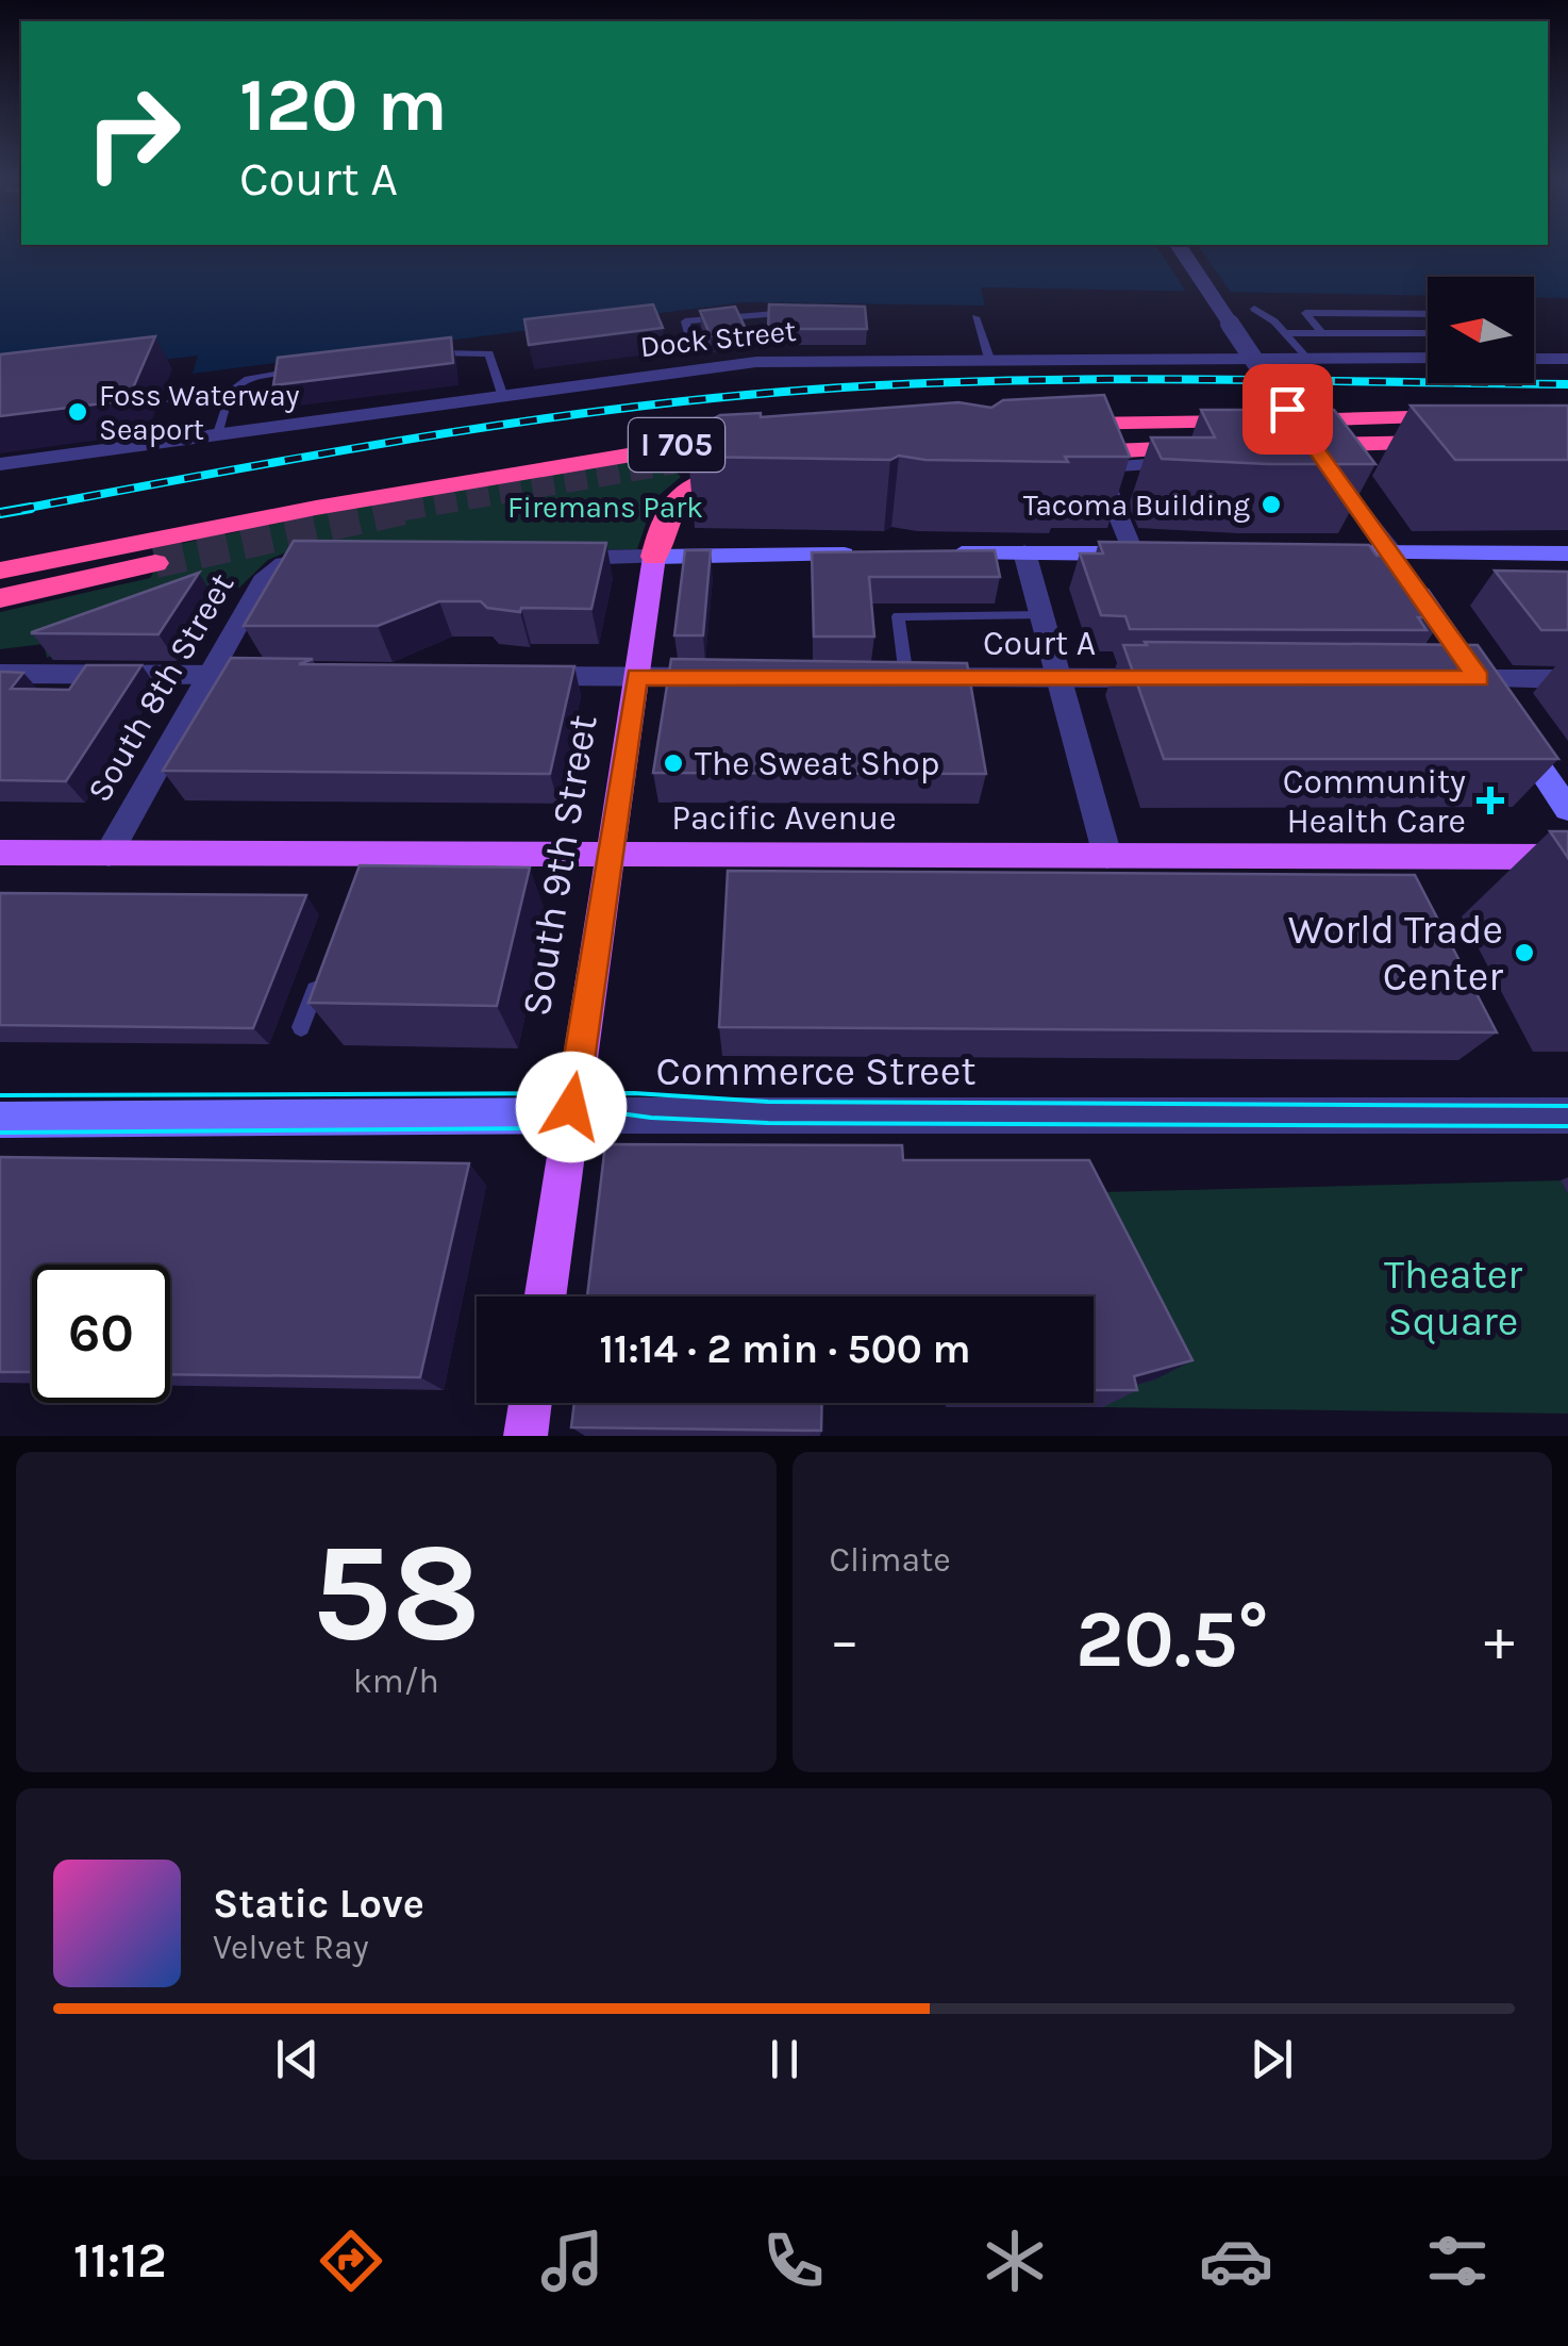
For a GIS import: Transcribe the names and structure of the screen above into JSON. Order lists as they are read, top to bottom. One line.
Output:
{"streets":{"highway":["I 705"],"main road":["Pacific Avenue","South 9th Street","Commerce Street"],"street":["Dock Street","Court A","South 8th Street"]},"crossings":[["South 8th Street","Pacific Avenue"],["Pacific Avenue","South 9th Street"],["South 9th Street","Commerce Street"]],"parks":["Firemans Park","Theater Square"],"places":{"other":["Foss Waterway Seaport","Tacoma Building","The Sweat Shop","World Trade Center"],"health":["Community Health Care"]},"north":"left","page":{"turn":["120 m","Court A"],"limit":"60","trip":"11:14 · 2 min · 500 m","tile":[["58","km/h"],"Climate"],"heat":["−","20.5°","+"],"song":["Static Love","Velvet Ray"],"tabs":"11:12"}}
